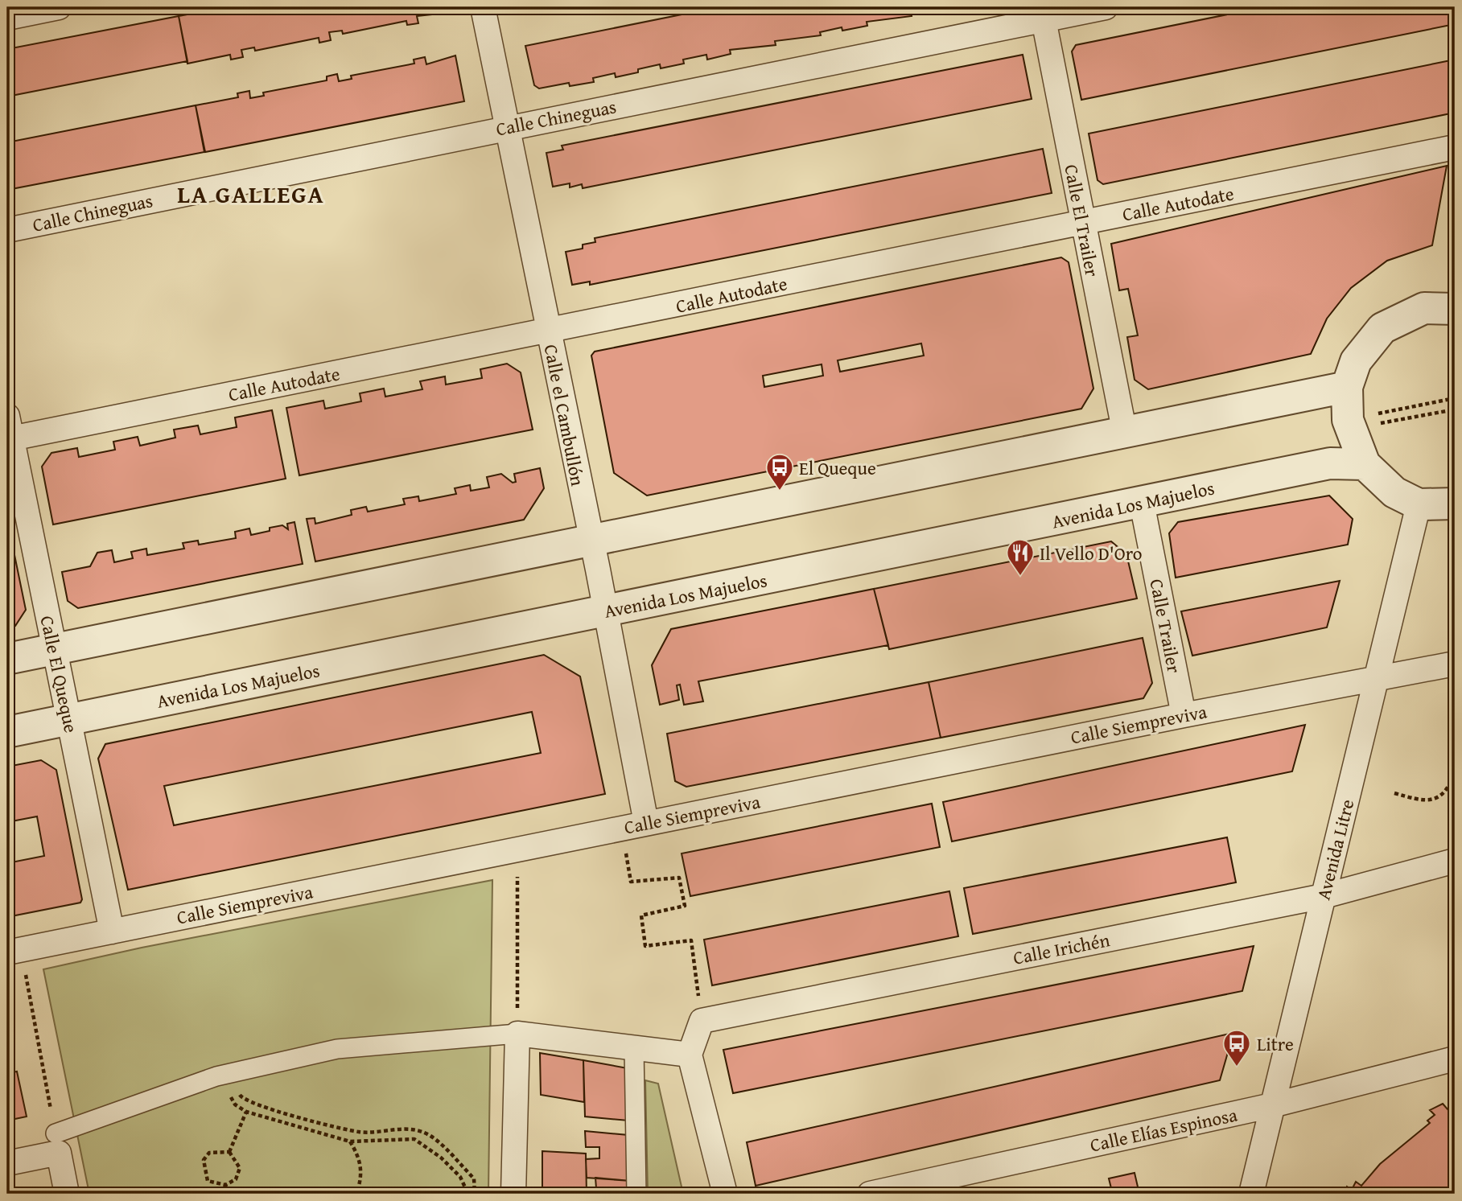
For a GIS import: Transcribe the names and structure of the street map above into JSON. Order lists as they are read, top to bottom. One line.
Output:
{"streets":{"street":["Calle Chineguas","Calle Autodate","Calle El Trailer","Calle el Cambullón","Avenida Los Majuelos","Calle Trailer","Calle El Queque","Calle Siempreviva","Avenida Litre","Calle Irichén","Calle Elías Espinosa"]},"crossings":[["Calle Chineguas","Calle El Trailer"],["Calle Chineguas","Calle el Cambullón"],["Calle Autodate","Calle El Trailer"],["Calle Autodate","Calle el Cambullón"],["Calle Autodate","Calle El Queque"],["Calle el Cambullón","Avenida Los Majuelos"],["Calle el Cambullón","Calle Siempreviva"],["Avenida Los Majuelos","Calle Trailer"],["Avenida Los Majuelos","Calle El Queque"],["Calle Trailer","Calle Siempreviva"],["Calle El Queque","Calle Siempreviva"],["Calle Siempreviva","Avenida Litre"],["Avenida Litre","Calle Irichén"],["Avenida Litre","Calle Elías Espinosa"]],"districts":["LA GALLEGA"],"places":{"bus stop":["El Queque","Litre"],"restaurant":["Il Vello D'Oro"]}}
